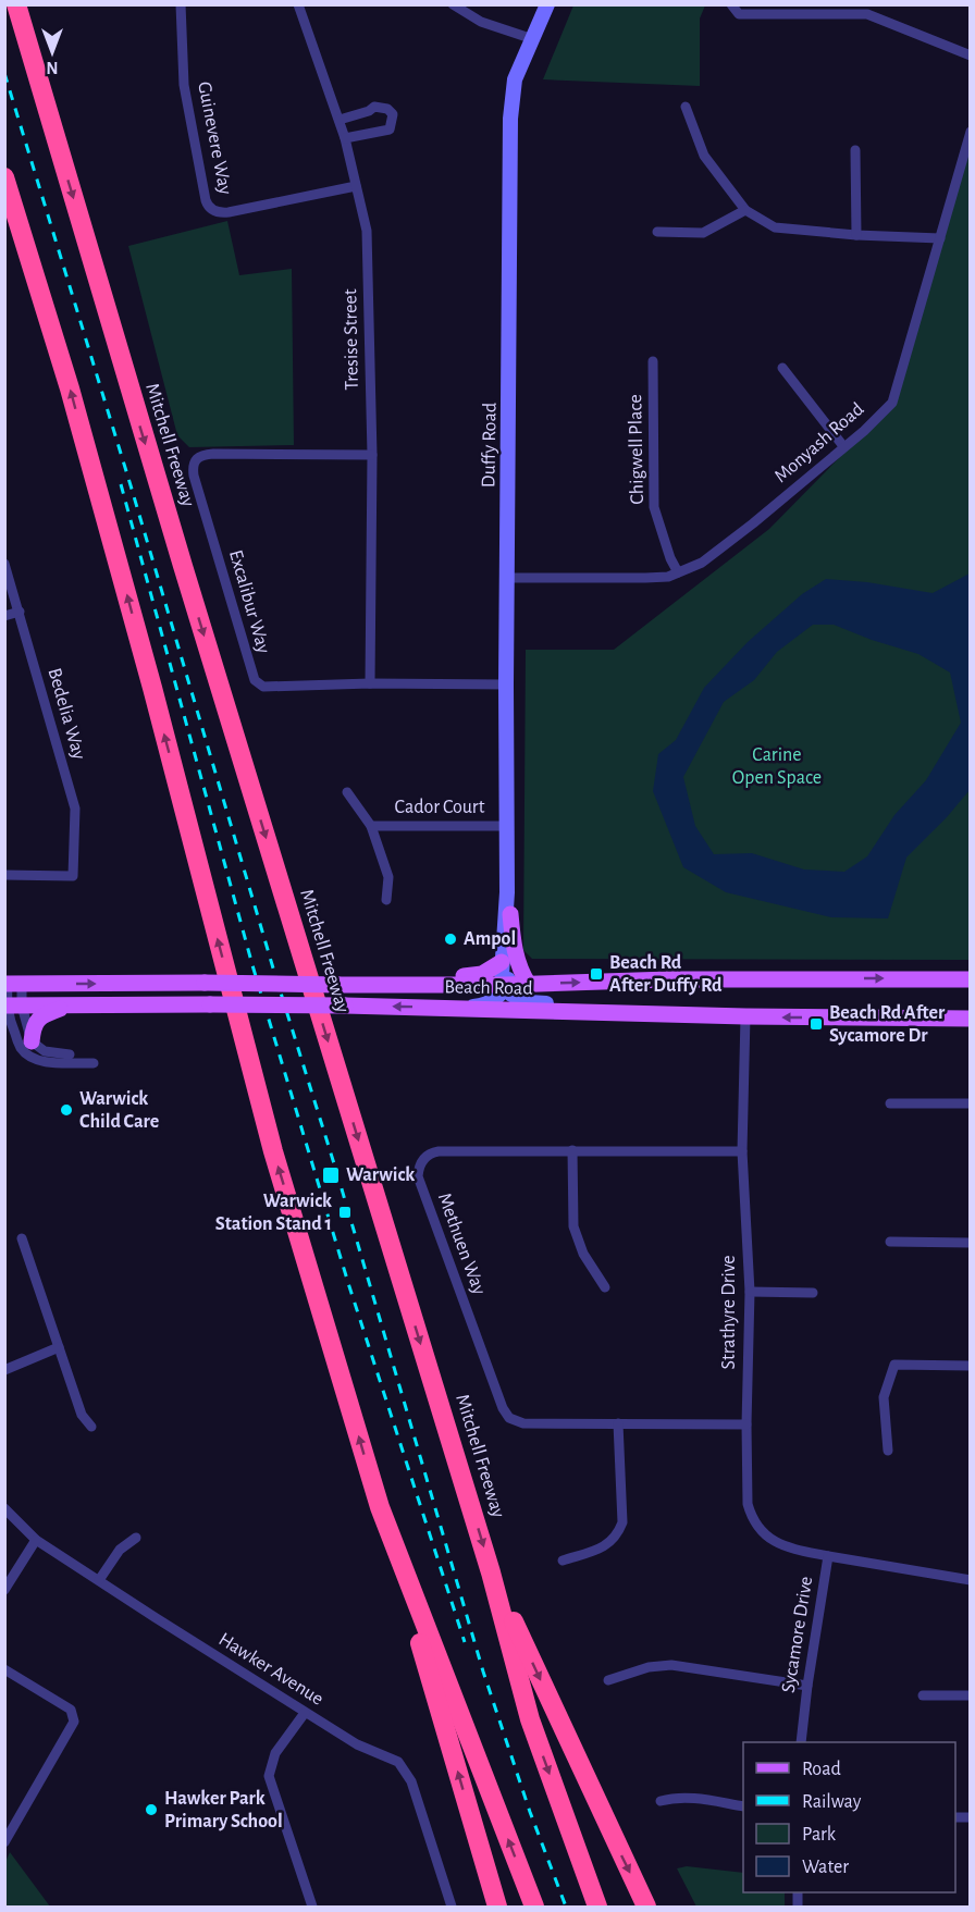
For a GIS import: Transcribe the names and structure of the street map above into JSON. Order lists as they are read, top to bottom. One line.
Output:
{"streets":{"highway":["Mitchell Freeway"],"main road":["Duffy Road","Beach Road"],"street":["Guinevere Way","Tresise Street","Monyash Road","Chigwell Place","Excalibur Way","Bedelia Way","Cador Court","Methuen Way","Strathyre Drive","Sycamore Drive","Hawker Avenue"]},"crossings":[["Guinevere Way","Tresise Street"],["Tresise Street","Excalibur Way"],["Monyash Road","Duffy Road"],["Monyash Road","Chigwell Place"],["Duffy Road","Excalibur Way"],["Duffy Road","Cador Court"],["Duffy Road","Beach Road"],["Beach Road","Strathyre Drive"],["Methuen Way","Strathyre Drive"],["Strathyre Drive","Sycamore Drive"]],"parks":["Carine Open Space"],"places":{"other":["Ampol","Warwick Child Care","Hawker Park Primary School"],"transit":["Beach Rd After Duffy Rd","Beach Rd After Sycamore Dr","Warwick","Warwick Station Stand 1"]},"legend":["Road","Railway","Park","Water"],"north":"bottom"}
